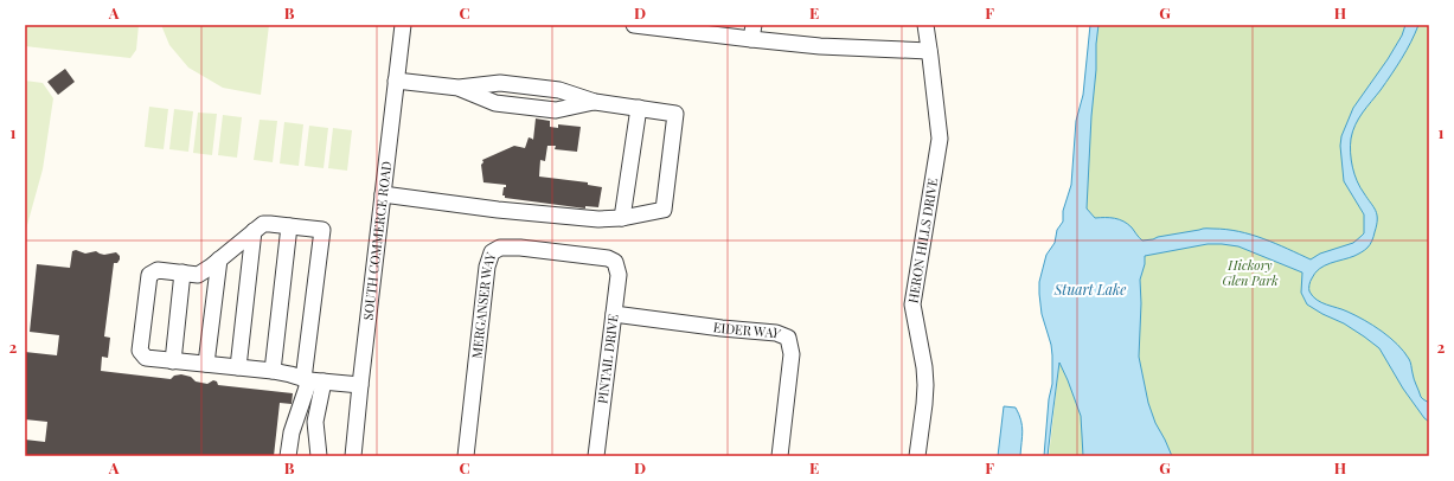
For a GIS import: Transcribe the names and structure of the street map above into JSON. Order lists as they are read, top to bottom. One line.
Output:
{"streets":{"street":["SOUTH COMMERCE ROAD","HERON HILLS DRIVE","MERGANSER WAY","EIDER WAY","PINTAIL DRIVE"]},"crossings":[["MERGANSER WAY","PINTAIL DRIVE"],["EIDER WAY","PINTAIL DRIVE"]],"water":["Stuart Lake"],"parks":["Hickory Glen Park"],"grid":{"columns":["A","B","C","D","E","F","G","H"],"rows":["1","2"]}}
